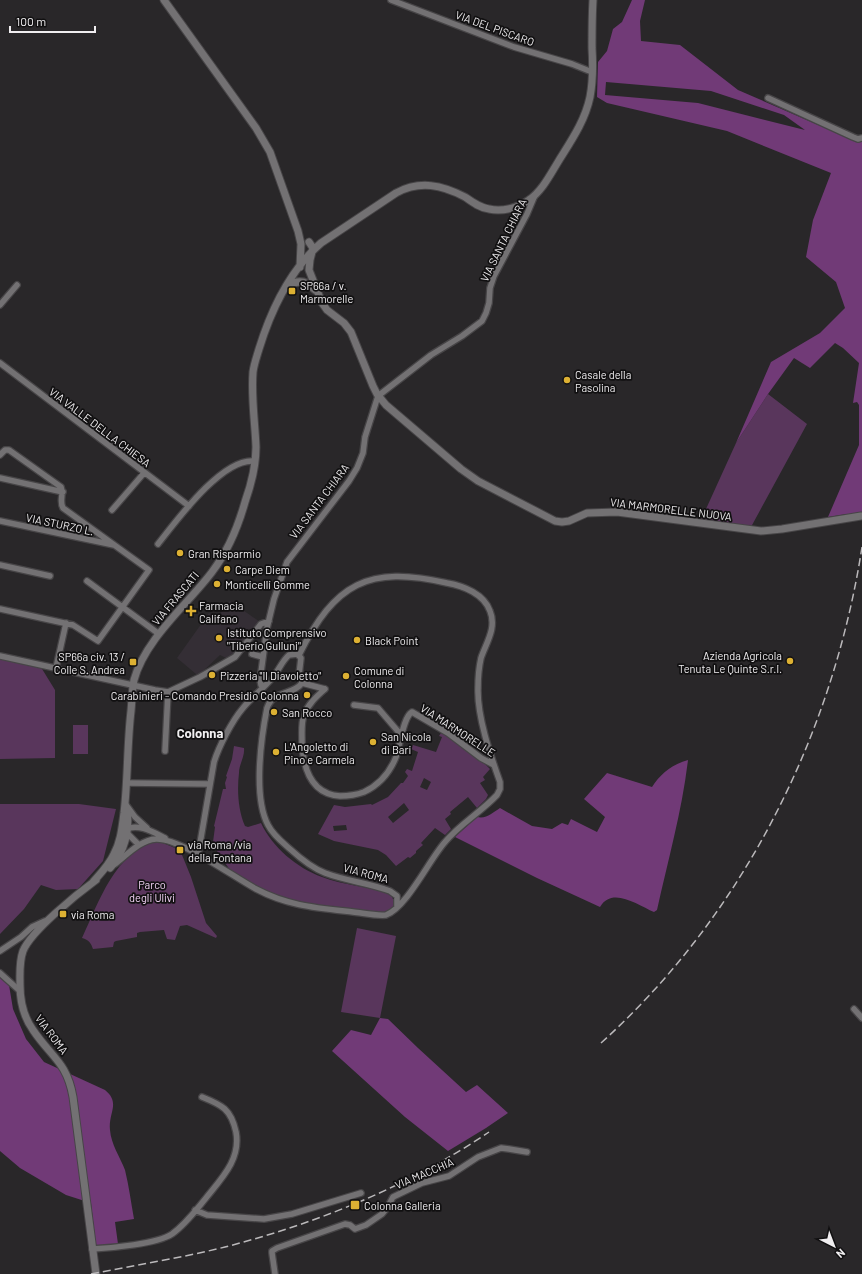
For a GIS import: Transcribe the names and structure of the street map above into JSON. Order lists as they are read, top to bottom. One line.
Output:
{"streets":{"street":["VIA DEL PISCARO","VIA SANTA CHIARA","VIA VALLE DELLA CHIESA","VIA MARMORELLE NUOVA","VIA STURZO L.","VIA FRASCATI","VIA MARMORELLE","VIA ROMA","VIA MACCHIA"]},"crossings":[["VIA SANTA CHIARA","VIA MARMORELLE NUOVA"],["VIA SANTA CHIARA","VIA FRASCATI"],["VIA MARMORELLE NUOVA","VIA FRASCATI"],["VIA FRASCATI","VIA ROMA"]],"districts":["Colonna"],"parks":["Parco degli Ulivi"],"places":{"transit":["SP66a / v. Marmorelle","SP66a civ. 13 / Colle S. Andrea","via Roma /via della Fontana","via Roma","Colonna Galleria"],"other":["Casale della Pasolina","Gran Risparmio","Carpe Diem","Monticelli Gomme","Istituto Comprensivo \"Tiberio Gulluni\"","Black Point","Azienda Agricola Tenuta Le Quinte S.r.l.","Pizzeria \"Il Diavoletto\"","Comune di Colonna","Carabinieri - Comando Presidio Colonna","San Rocco","San Nicola di Bari","L'Angoletto di Pino e Carmela"],"health":["Farmacia Califano"]},"scale_bar":"100 m","north":"bottom right"}
